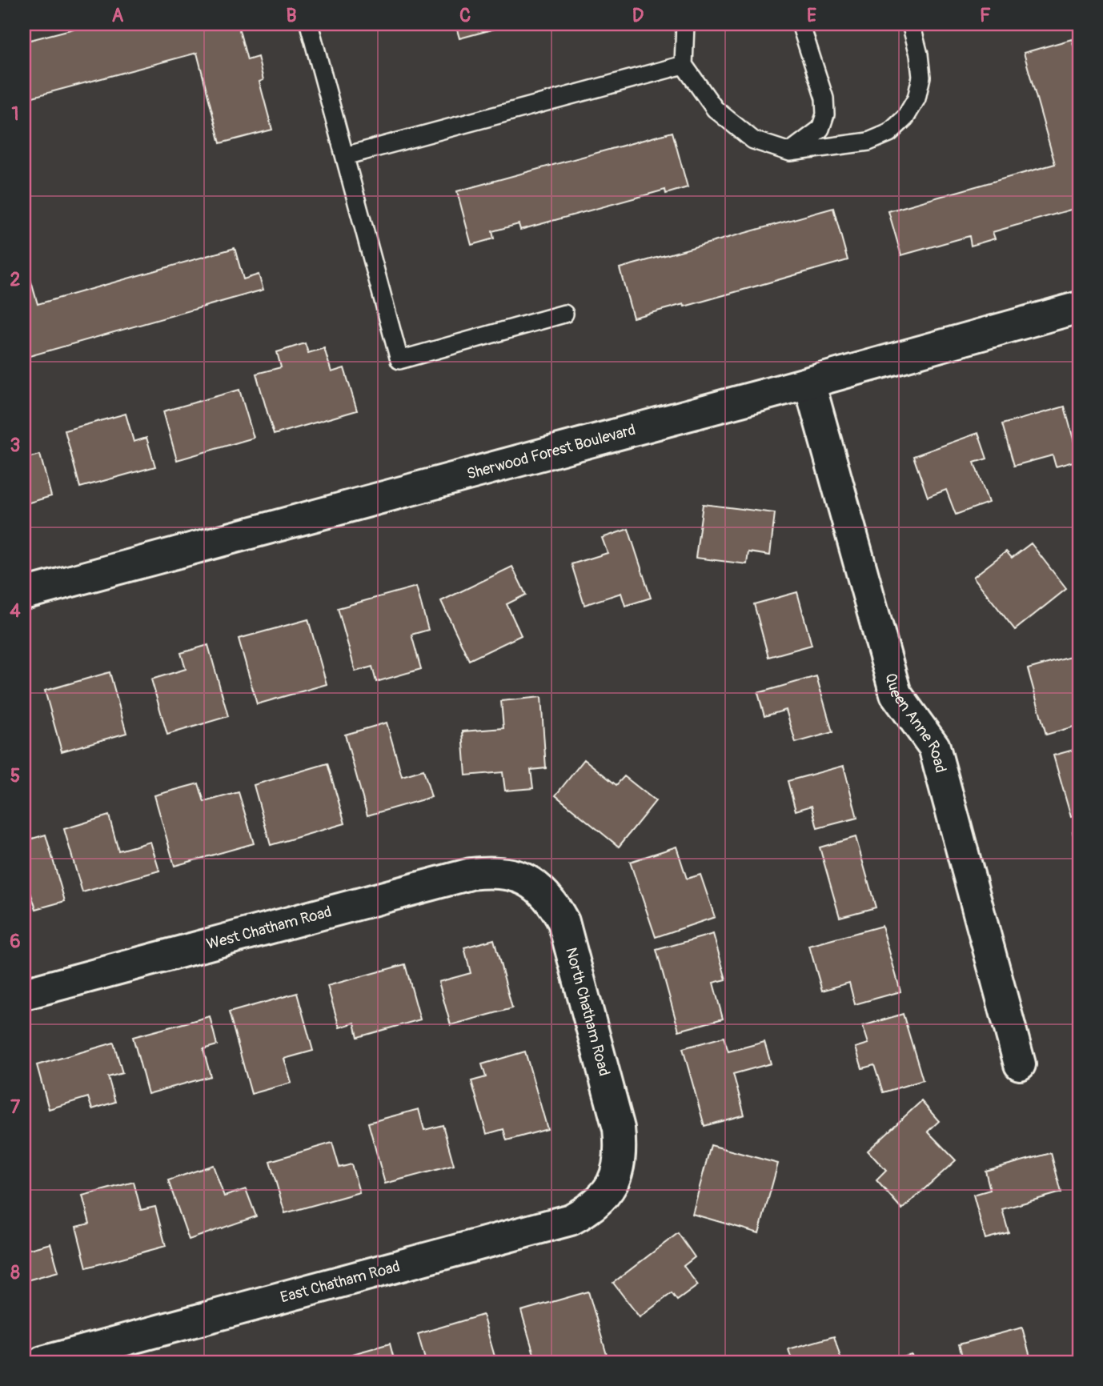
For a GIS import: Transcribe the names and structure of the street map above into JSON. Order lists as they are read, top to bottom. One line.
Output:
{"streets":{"street":["Sherwood Forest Boulevard","Queen Anne Road","West Chatham Road","North Chatham Road","East Chatham Road"]},"crossings":[["Sherwood Forest Boulevard","Queen Anne Road"],["West Chatham Road","North Chatham Road"],["North Chatham Road","East Chatham Road"]],"grid":{"columns":["A","B","C","D","E","F"],"rows":["1","2","3","4","5","6","7","8"]}}
